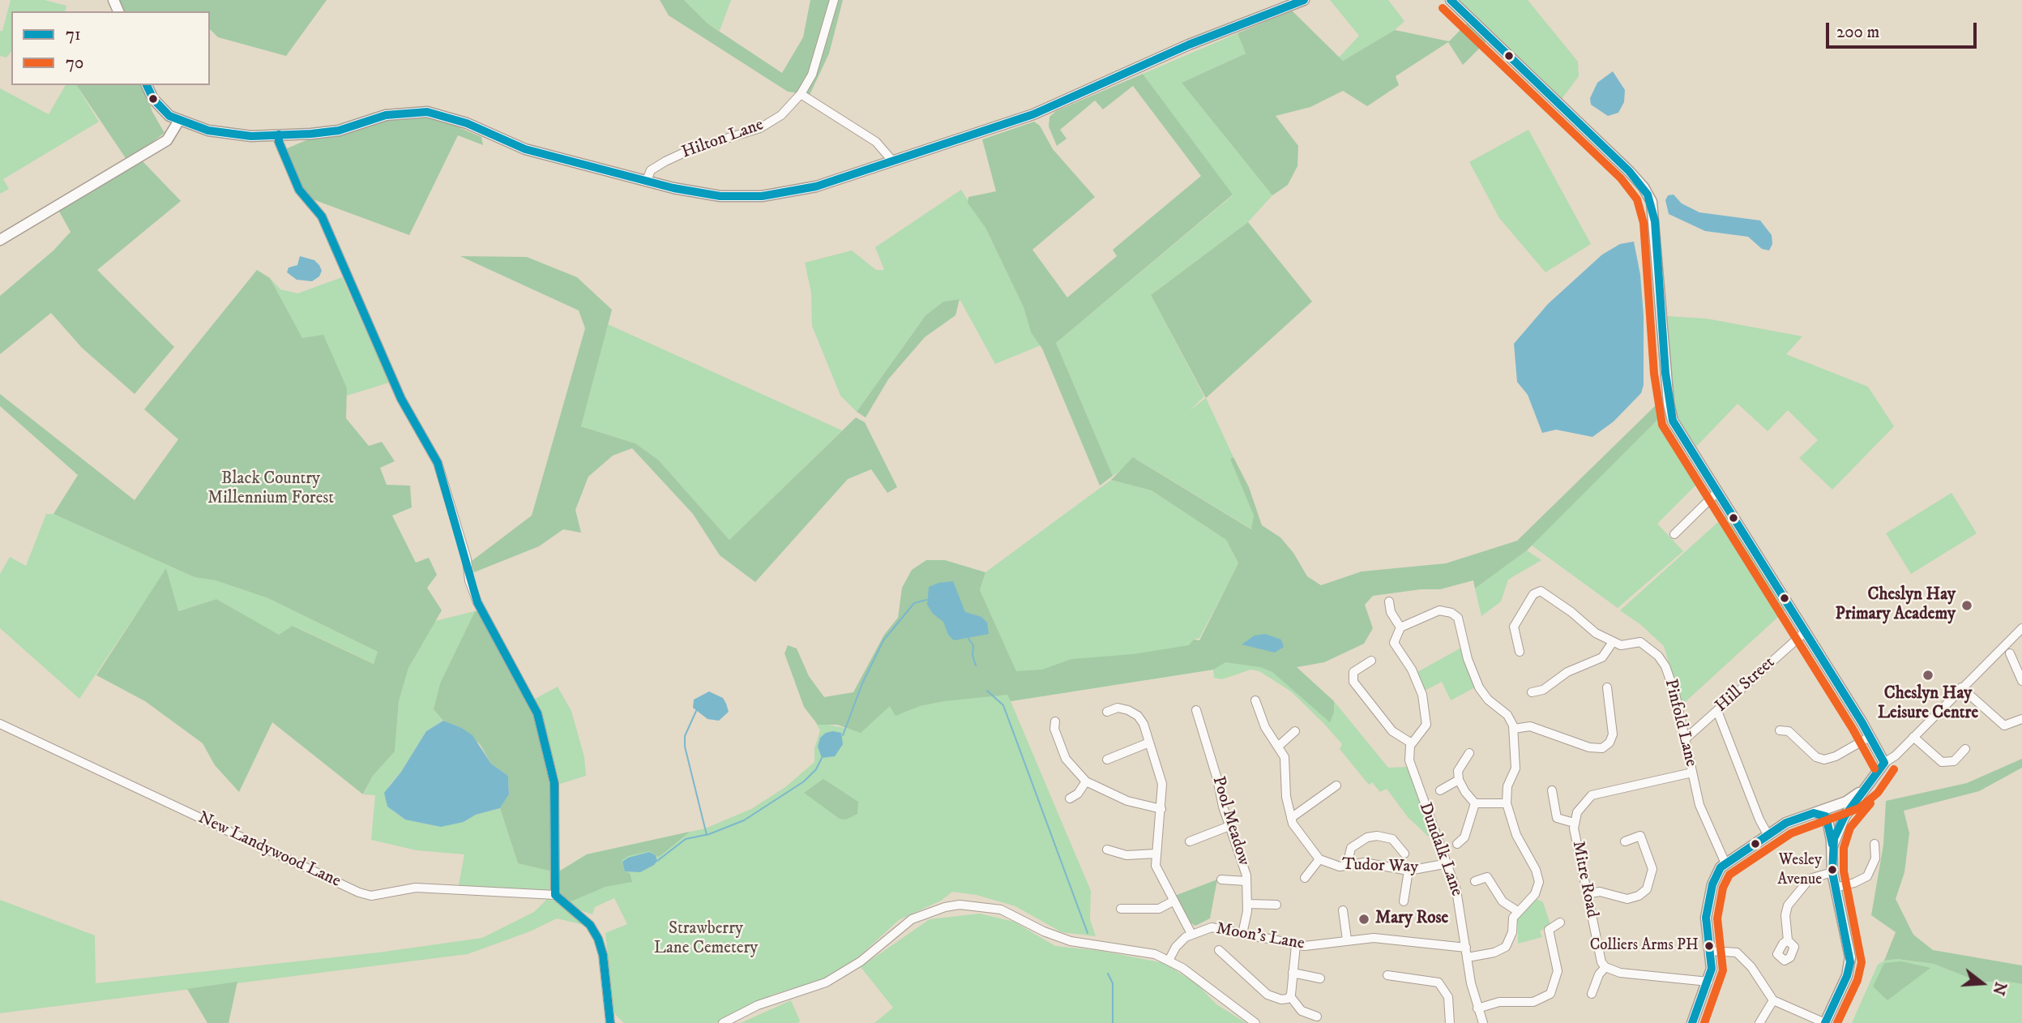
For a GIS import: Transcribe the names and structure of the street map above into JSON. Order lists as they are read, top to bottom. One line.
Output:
{"streets":{"street":["Hilton Lane","Hill Street","Pinfold Lane","Pool Meadow","Dundalk Lane","New Landywood Lane","Tudor Way","Mitre Road","Moon's Lane"]},"crossings":[["Hill Street","Pinfold Lane"],["Pinfold Lane","Mitre Road"],["Pool Meadow","Moon's Lane"],["Dundalk Lane","Tudor Way"],["Dundalk Lane","Moon's Lane"]],"parks":["Black Country Millennium Forest","Strawberry Lane Cemetery"],"places":["Cheslyn Hay Primary Academy","Cheslyn Hay Leisure Centre","Wesley Avenue","Mary Rose","Colliers Arms PH"],"lines":["transit line 71","transit line 70"],"legend":["71","70"],"scale_bar":"200 m","north":"right"}
